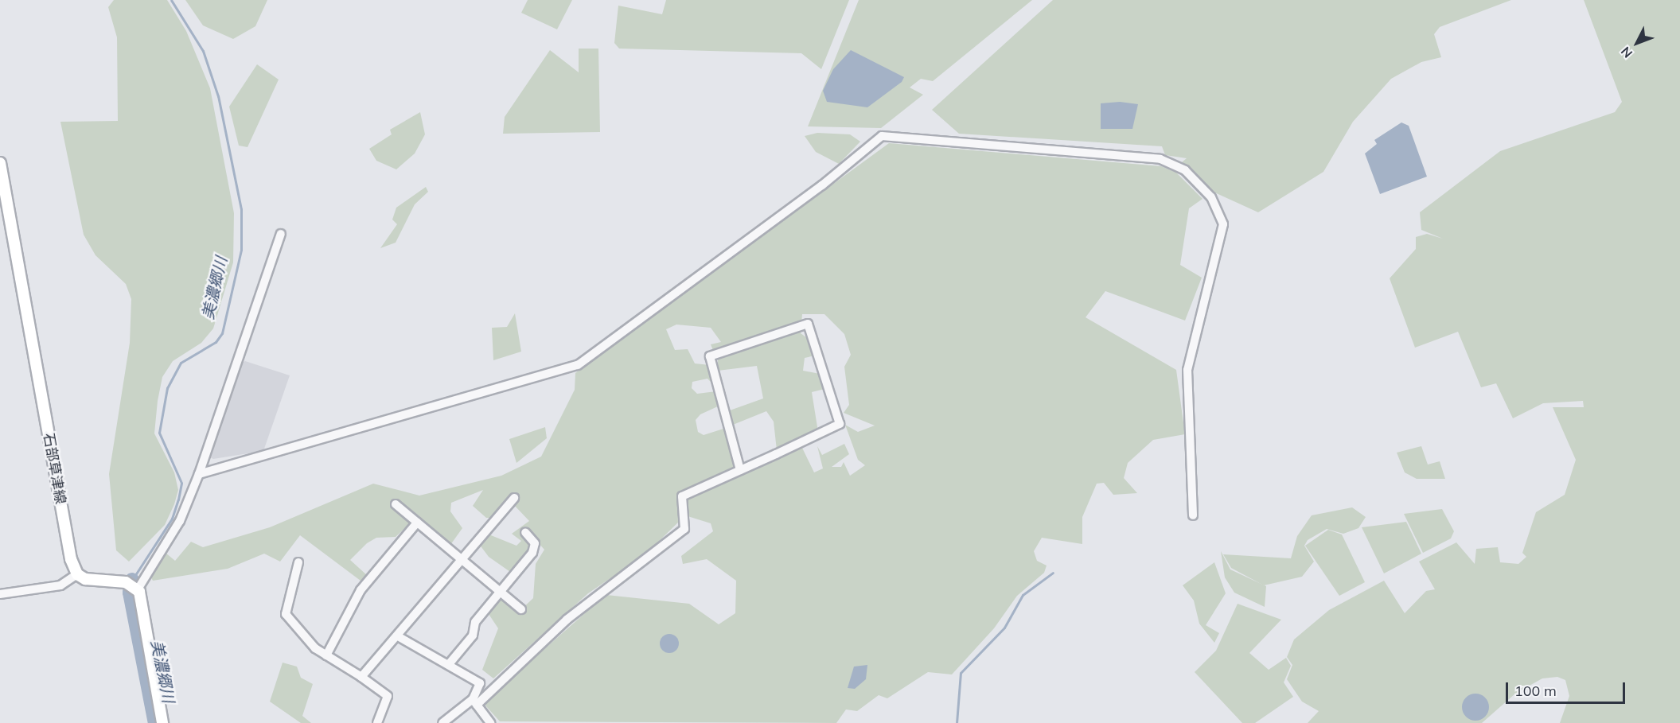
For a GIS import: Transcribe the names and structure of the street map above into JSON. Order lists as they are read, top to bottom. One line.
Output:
{"streets":{"main road":["石部草津線"]},"water":["美濃郷川"],"scale_bar":"100 m","north":"bottom left"}
